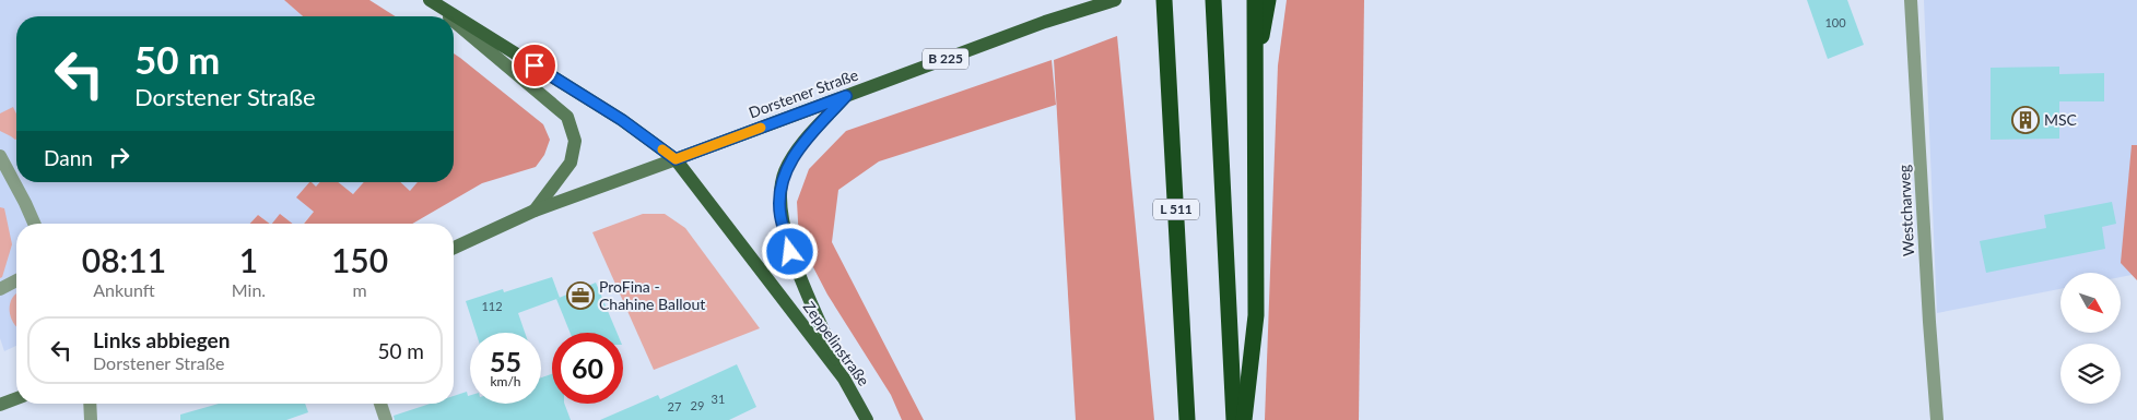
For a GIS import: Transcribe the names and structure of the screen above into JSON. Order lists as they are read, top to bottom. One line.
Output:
{"streets":{"highway":["L 511"],"main road":["B 225","Dorstener Straße","Zeppelinstraße"],"street":["Westcharweg"]},"crossings":[["B 225","Dorstener Straße"],["B 225","Zeppelinstraße"],["Dorstener Straße","Zeppelinstraße"]],"places":{"building":["MSC"],"office":["ProFina - Chahine Ballout"]},"house_numbers":["100","112","31","29","27"],"north":"bottom right","page":{"turn":["50 m","Dorstener Straße"],"then":"Dann","eta":["08:11","Ankunft","1","Min.","150","m"],"list":[{"name":"Links abbiegen","note":"Dorstener Straße","value":"50 m"}],"speed":"55 km/h","limit":"60"}}
